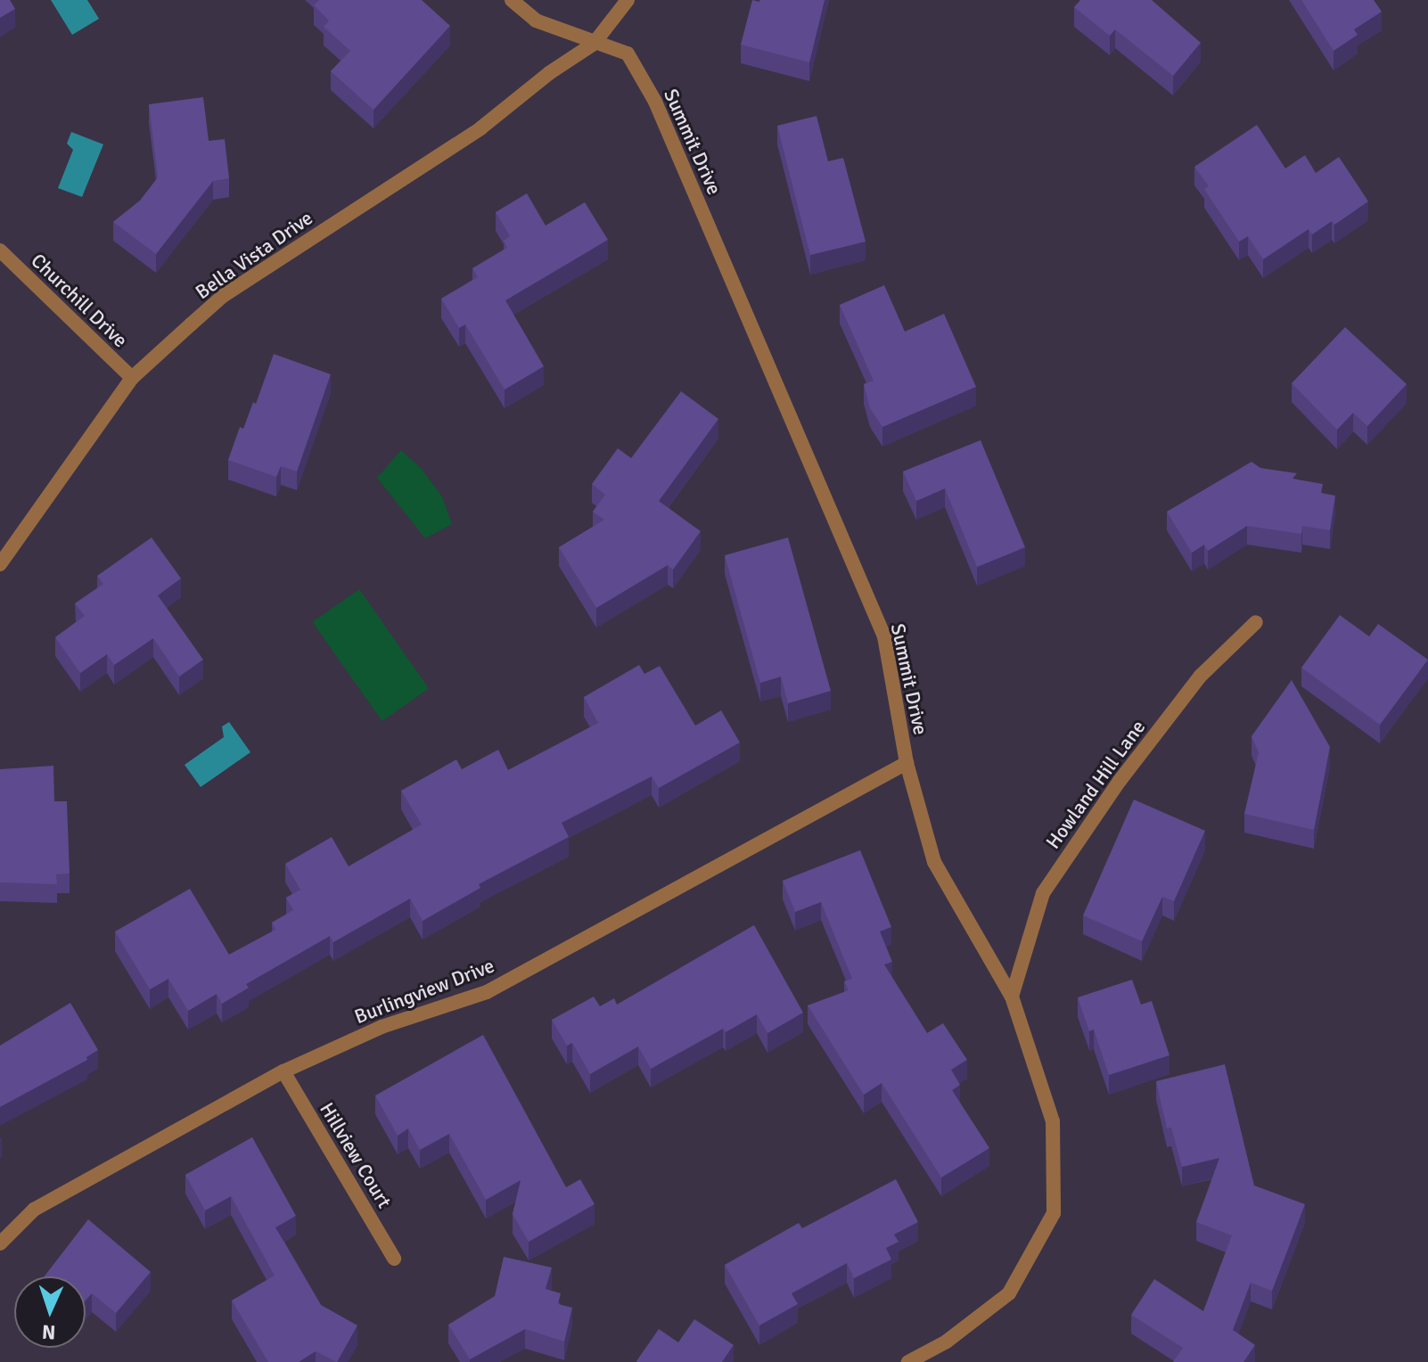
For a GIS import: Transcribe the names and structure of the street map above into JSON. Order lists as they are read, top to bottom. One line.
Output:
{"streets":{"street":["Summit Drive","Bella Vista Drive","Churchill Drive","Howland Hill Lane","Burlingview Drive","Hillview Court"]},"crossings":[["Summit Drive","Bella Vista Drive"],["Summit Drive","Howland Hill Lane"],["Summit Drive","Burlingview Drive"],["Bella Vista Drive","Churchill Drive"],["Burlingview Drive","Hillview Court"]],"north":"bottom"}
